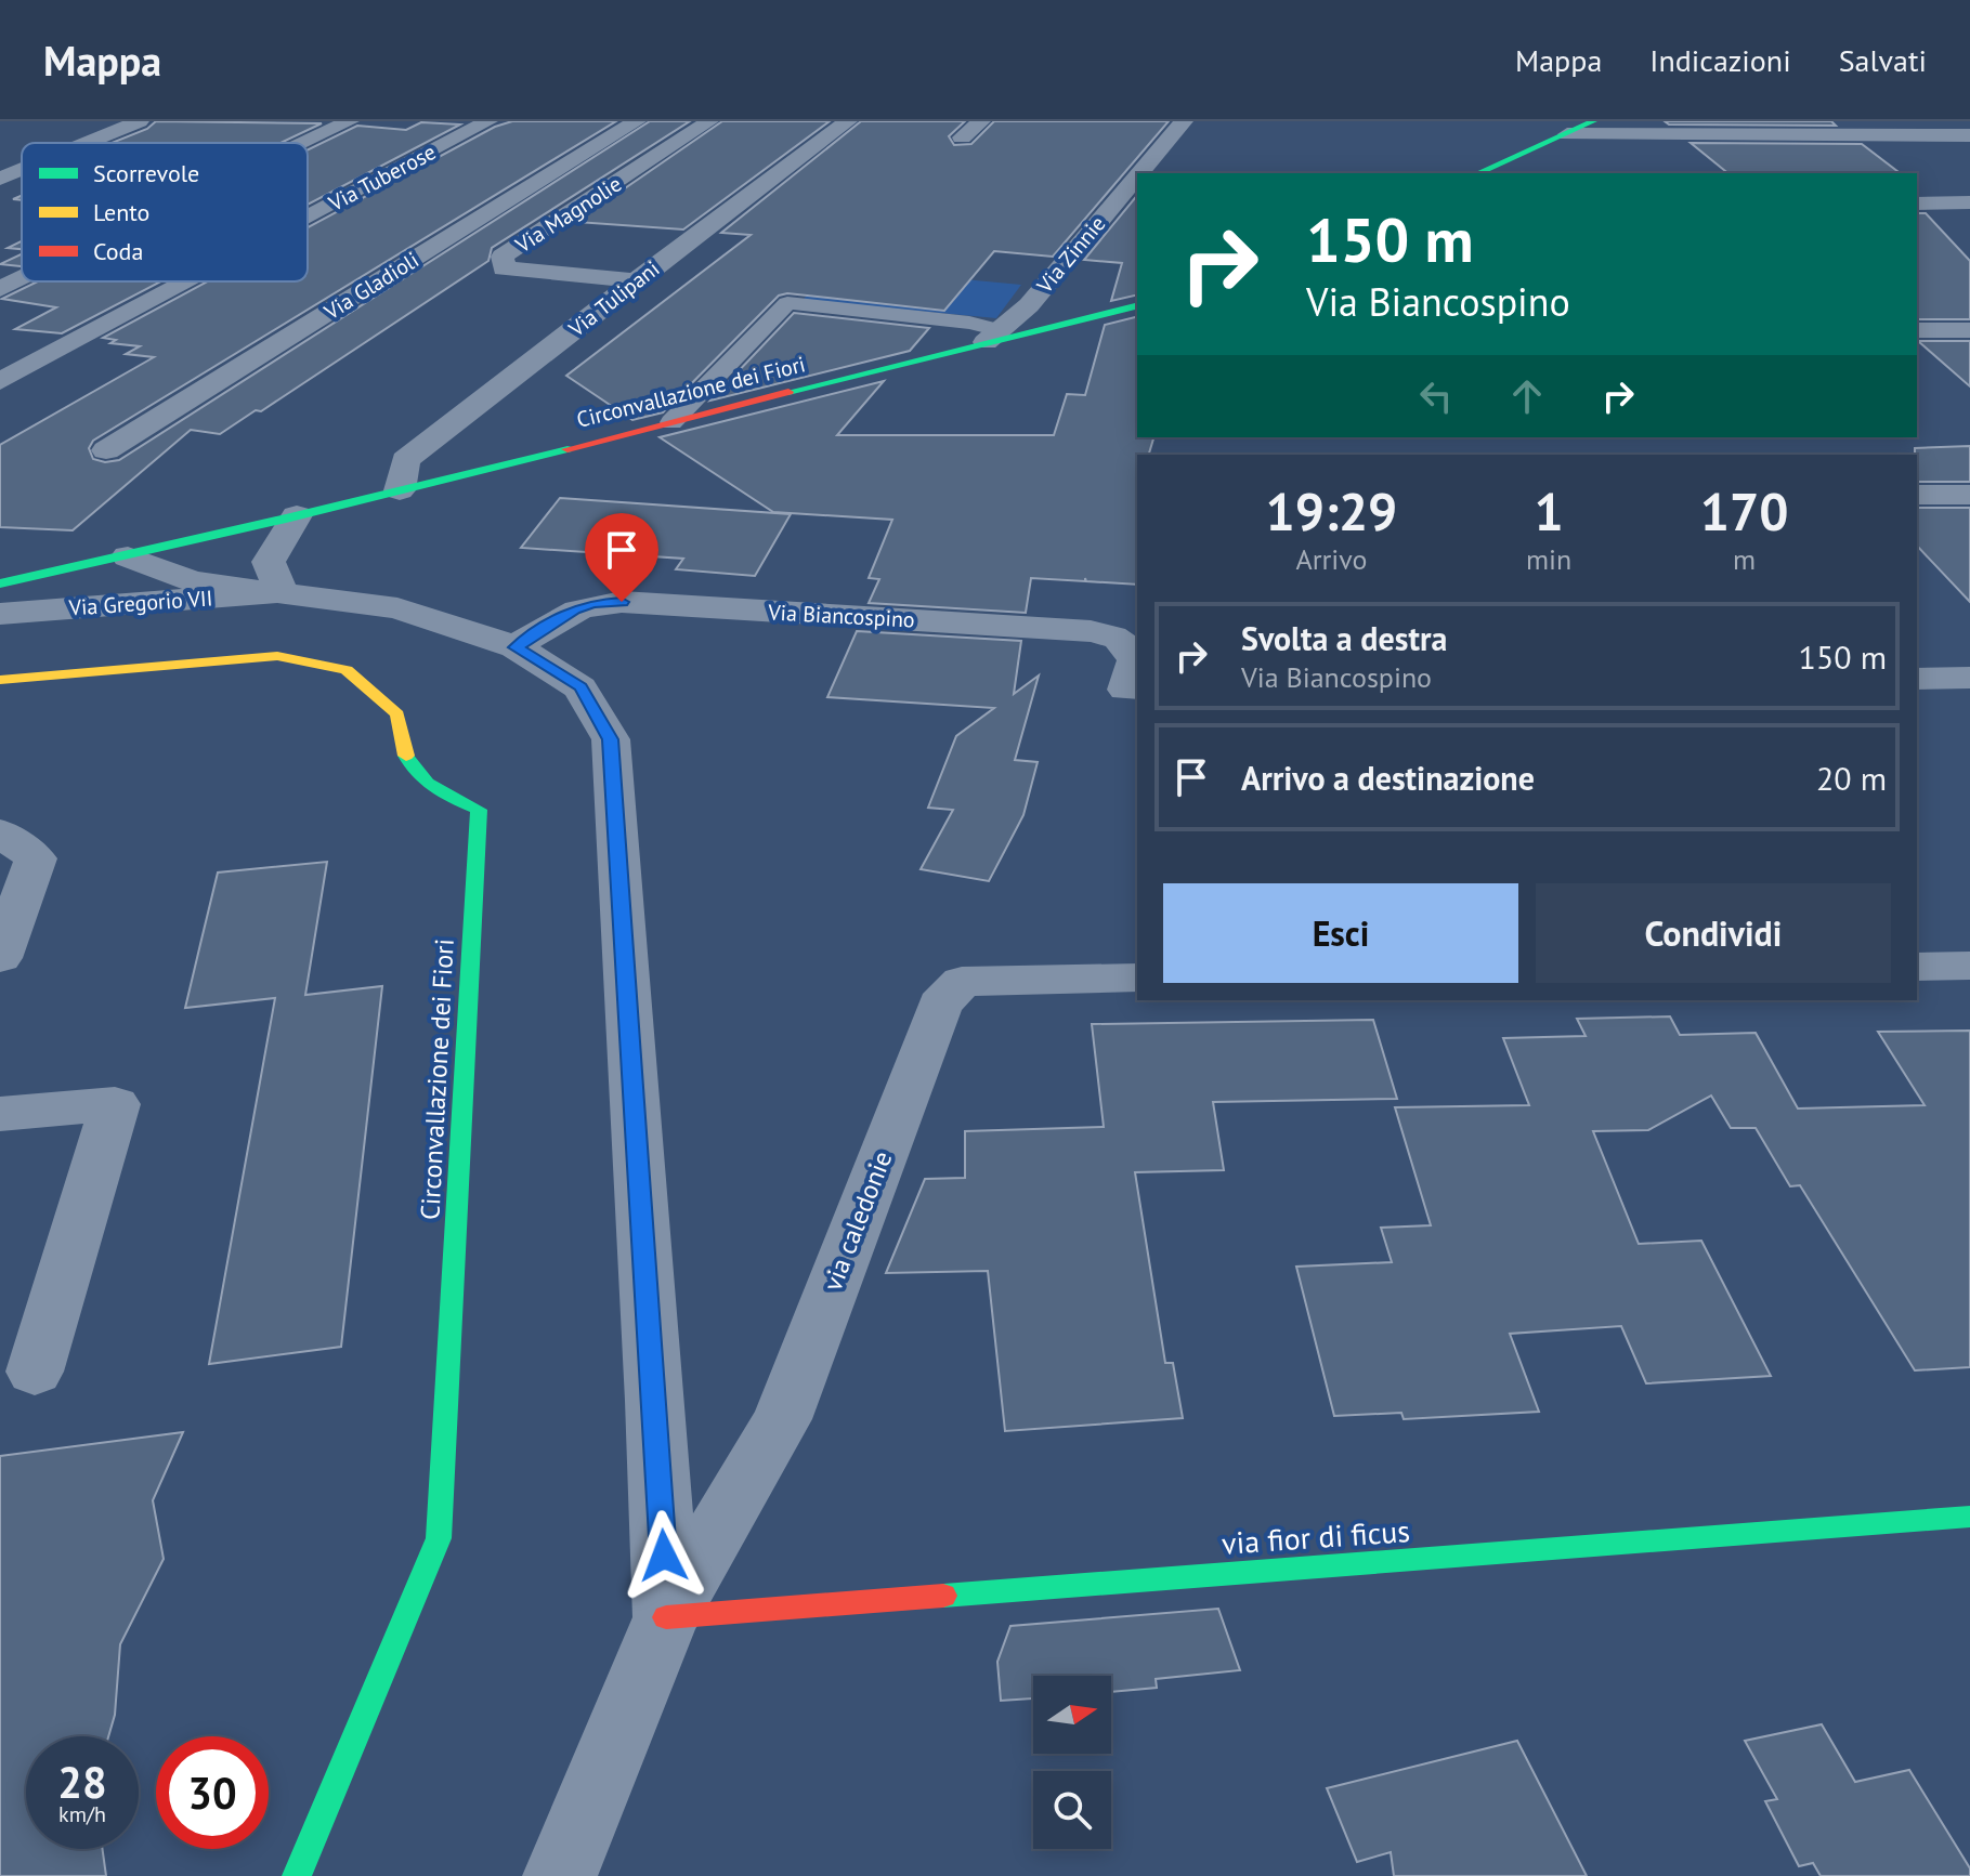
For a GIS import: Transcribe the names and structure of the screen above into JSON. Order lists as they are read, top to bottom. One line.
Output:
{"streets":{"street":["Via Tuberose","Via Magnolie","Via Zinnie","Via Gladioli","Via Tulipani","Circonvallazione dei Fiori","Via Gregorio VII","Via Biancospino","via caledonie","via fior di ficus"]},"crossings":[["Via Magnolie","Via Tulipani"],["Via Zinnie","Circonvallazione dei Fiori"],["Via Tulipani","Circonvallazione dei Fiori"],["Circonvallazione dei Fiori","Via Gregorio VII"],["Via Gregorio VII","Via Biancospino"],["Via Gregorio VII","via caledonie"],["Via Gregorio VII","via fior di ficus"],["via caledonie","via fior di ficus"]],"legend":["Scorrevole","Lento","Coda"],"north":"right","page":{"header":"Mappa","nav":["Mappa","Indicazioni","Salvati"],"turn":["150 m","Via Biancospino"],"eta":["19:29","Arrivo","1","min","170","m"],"list":[{"name":"Svolta a destra","note":"Via Biancospino","value":"150 m"},{"name":"Arrivo a destinazione","value":"20 m"}],"buttons":["Esci","Condividi"],"speed":"28 km/h","limit":"30"}}
